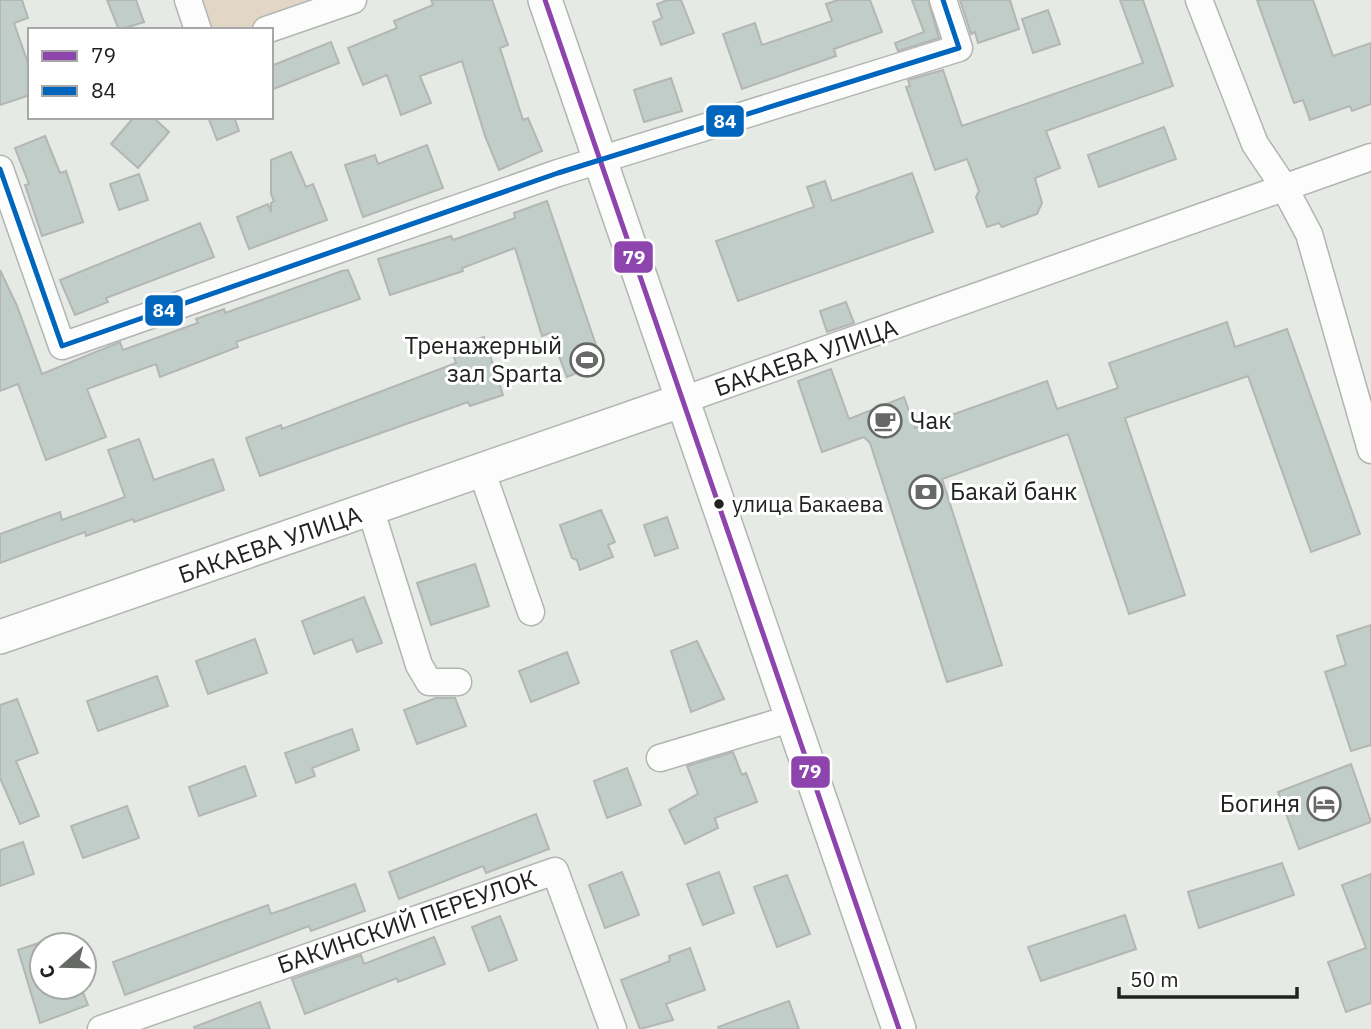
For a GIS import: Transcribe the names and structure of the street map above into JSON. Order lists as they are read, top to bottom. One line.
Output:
{"streets":{"main road":["БАКАЕВА УЛИЦА"],"street":["БАКИНСКИЙ ПЕРЕУЛОК"]},"places":{"sports":["Тренажерный зал Sparta"],"cafe":["Чак"],"bank":["Бакай банк"],"other":["улица Бакаева"],"hotel":["Богиня"]},"lines":["transit line 79","transit line 84"],"legend":["79","84"],"scale_bar":"50 m","north":"left"}
